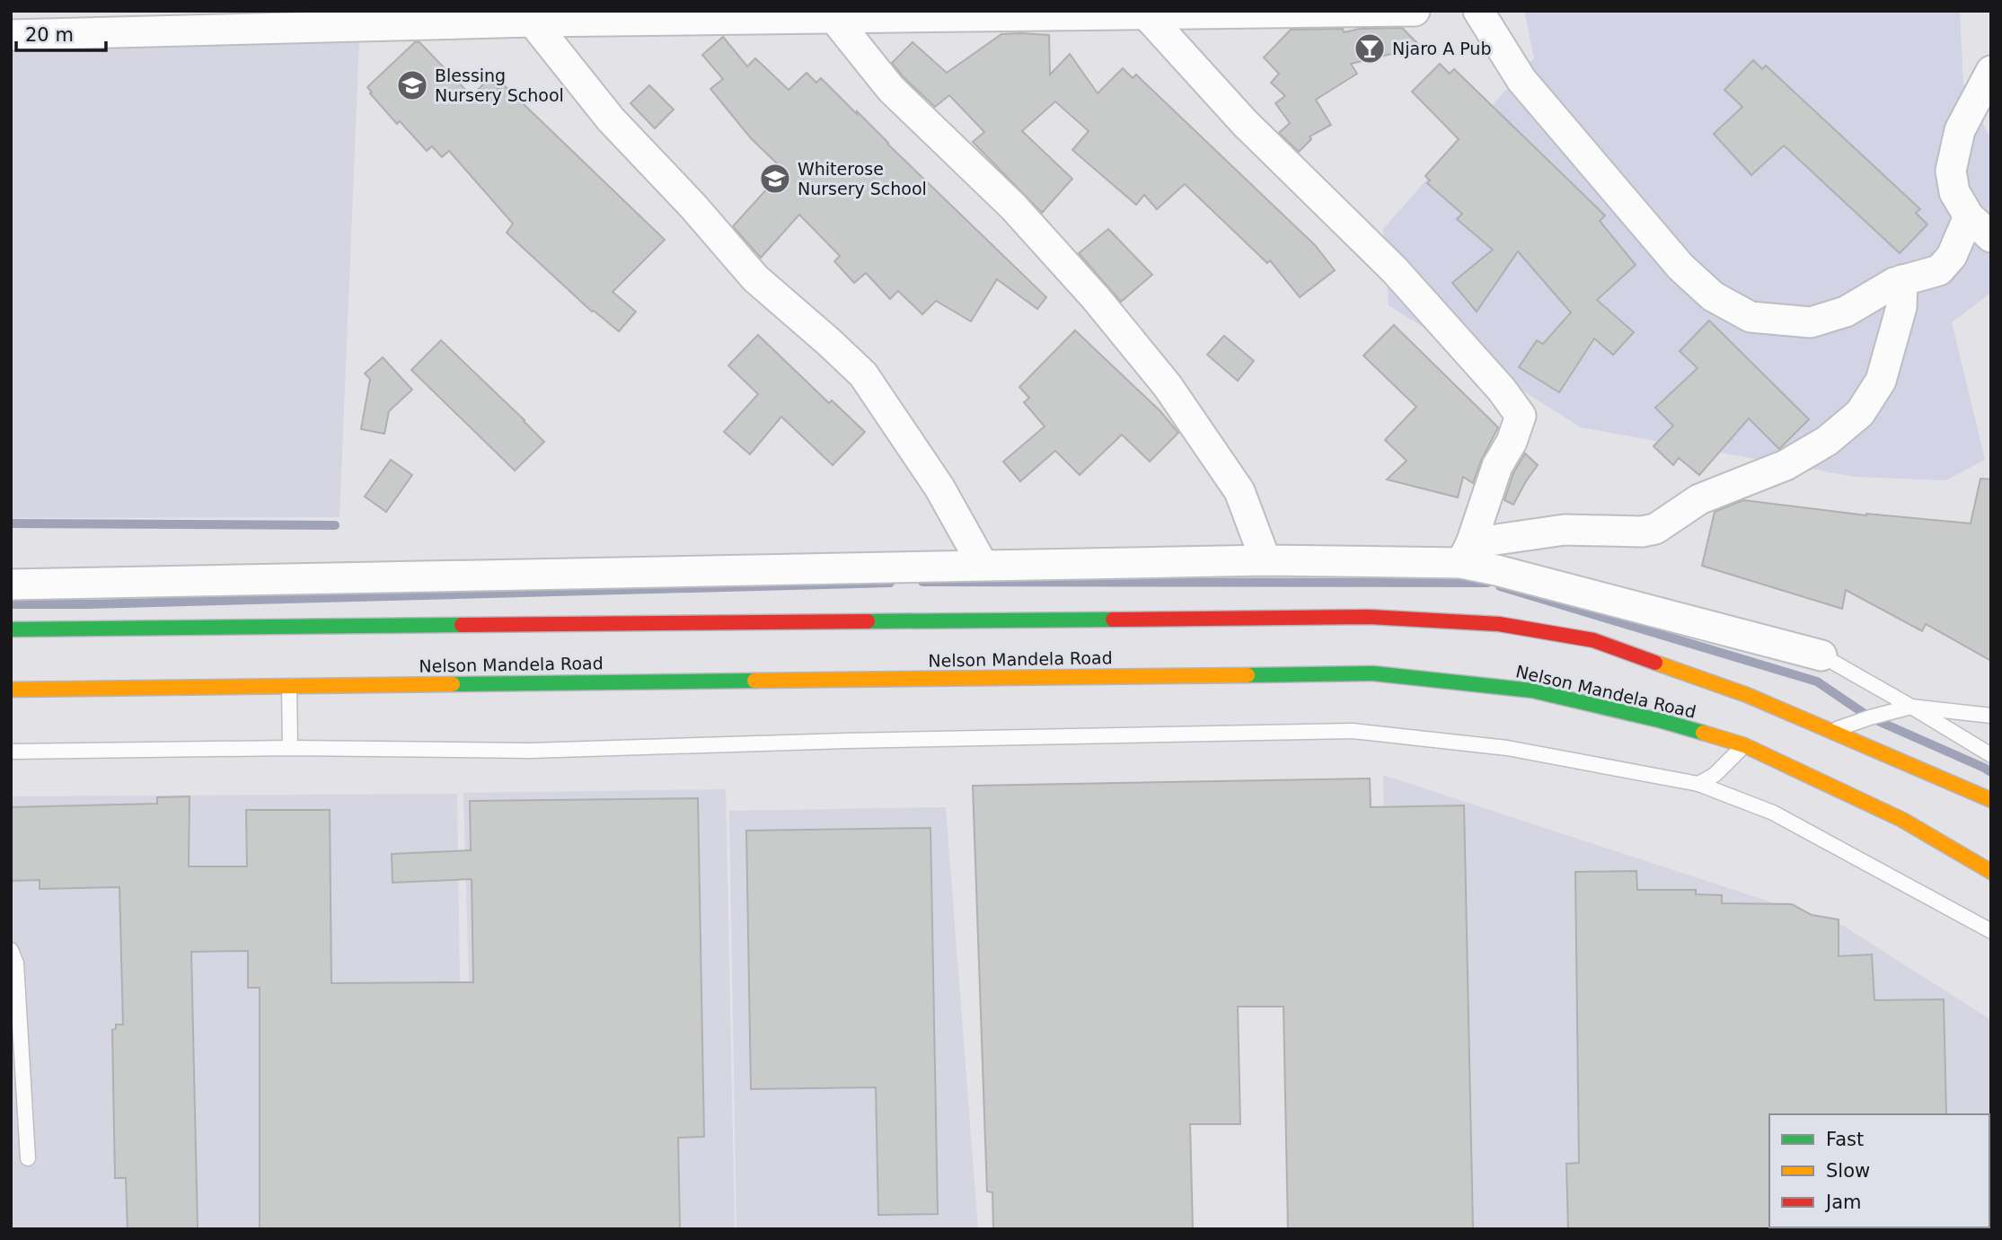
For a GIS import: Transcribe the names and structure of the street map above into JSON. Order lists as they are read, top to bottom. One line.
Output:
{"streets":{"main road":["Nelson Mandela Road"]},"places":{"bar":["Njaro A Pub"],"school or university":["Blessing Nursery School","Whiterose Nursery School"]},"legend":["Fast","Slow","Jam"],"scale_bar":"20 m"}
